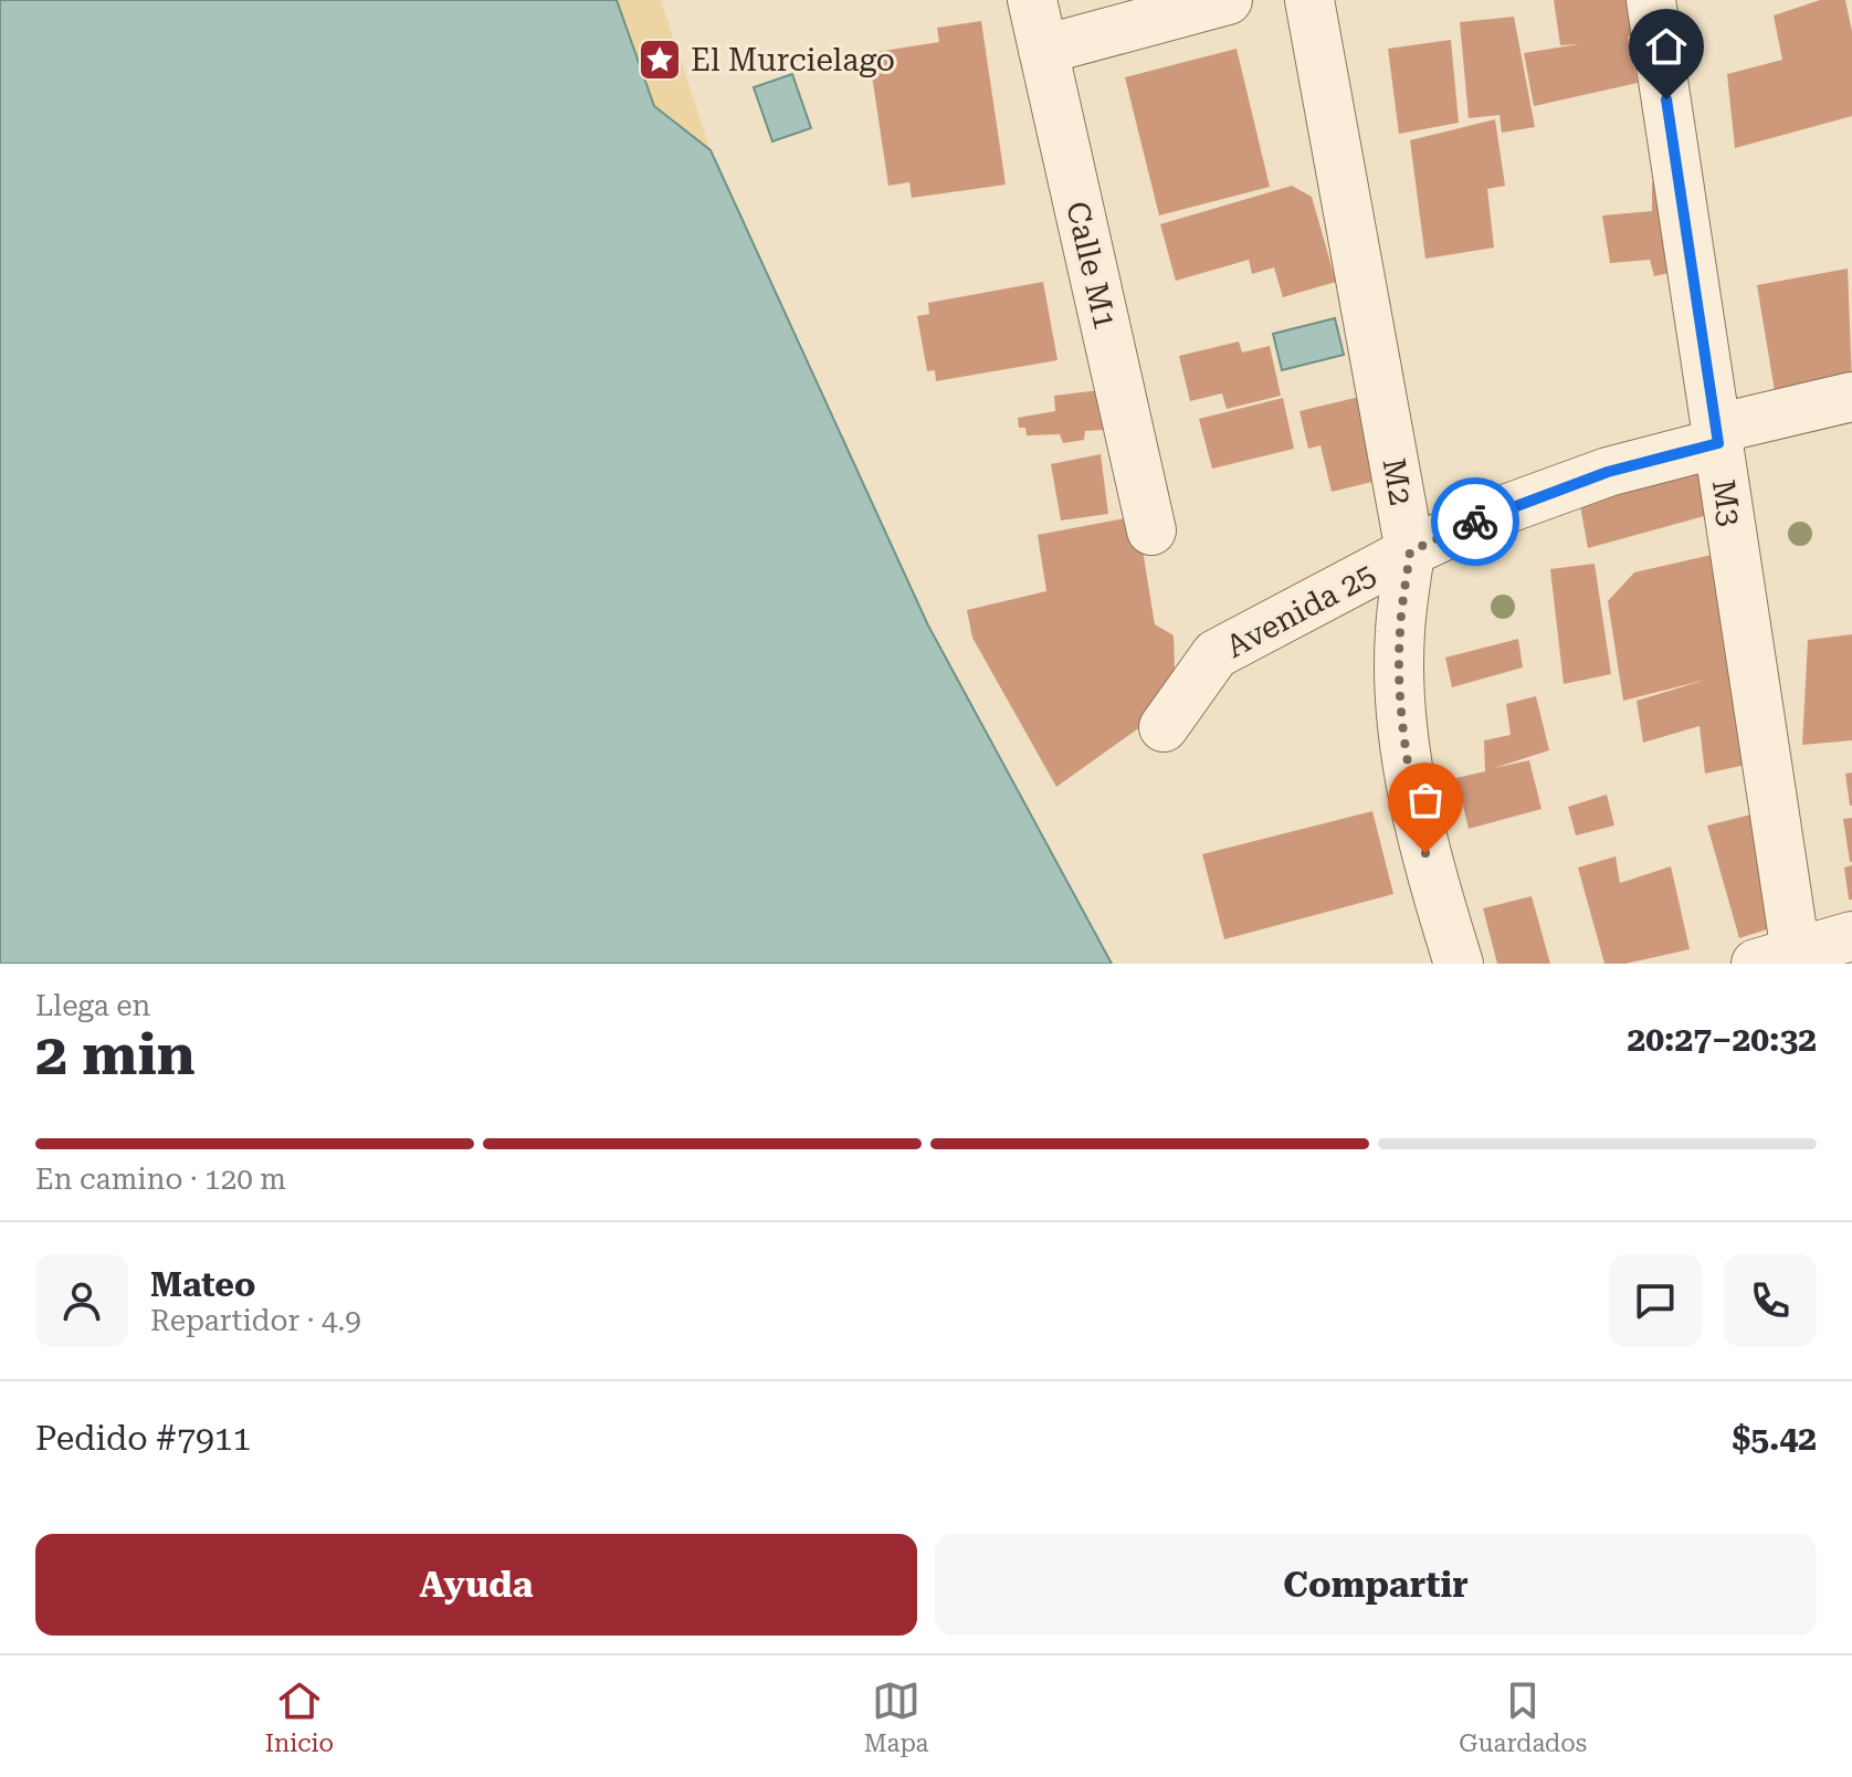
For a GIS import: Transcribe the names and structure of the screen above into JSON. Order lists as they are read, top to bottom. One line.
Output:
{"streets":{"street":["Calle M1","M2","M3","Avenida 25"]},"crossings":[["M2","Avenida 25"],["M3","Avenida 25"]],"places":{"place":["El Murcielago"]},"page":{"heading":["2 min","Llega en","20:27–20:32"],"panel":["Mateo","Repartidor · 4.9","Pedido #7911","$5.42"],"bar":"En camino · 120 m","buttons":["Ayuda","Compartir"],"tabs":["Inicio","Mapa","Guardados"]}}
